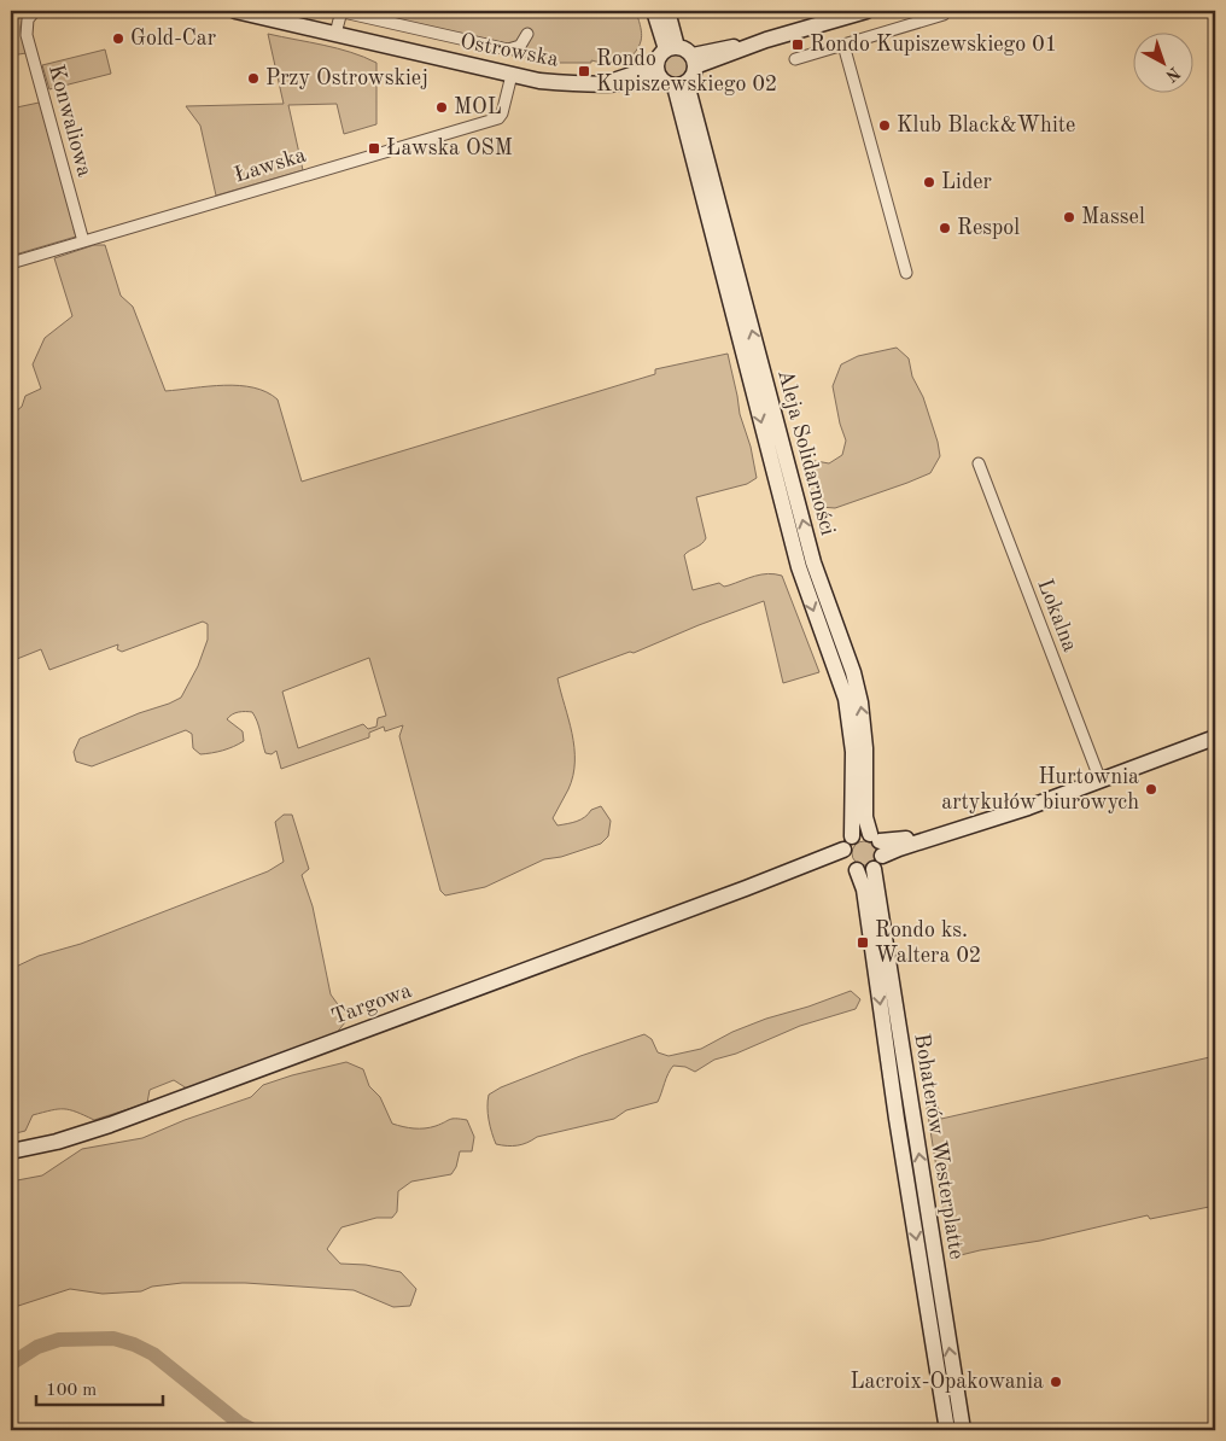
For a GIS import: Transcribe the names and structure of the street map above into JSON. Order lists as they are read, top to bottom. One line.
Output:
{"streets":{"main road":["Ostrowska","Aleja Solidarności","Targowa","Bohaterów Westerplatte"],"street":["Konwaliowa","Ławska","Lokalna"]},"crossings":[["Ostrowska","Ławska"],["Ostrowska","Aleja Solidarności"],["Konwaliowa","Ławska"],["Aleja Solidarności","Targowa"],["Aleja Solidarności","Bohaterów Westerplatte"],["Targowa","Bohaterów Westerplatte"]],"places":{"other":["Gold-Car","Przy Ostrowskiej","MOL","Klub Black&White","Lider","Massel","Respol","Hurtownia artykułów biurowych","Lacroix-Opakowania"],"transit":["Rondo Kupiszewskiego 01","Rondo Kupiszewskiego 02","Ławska OSM","Rondo ks. Waltera 02"]},"scale_bar":"100 m","north":"bottom right"}
